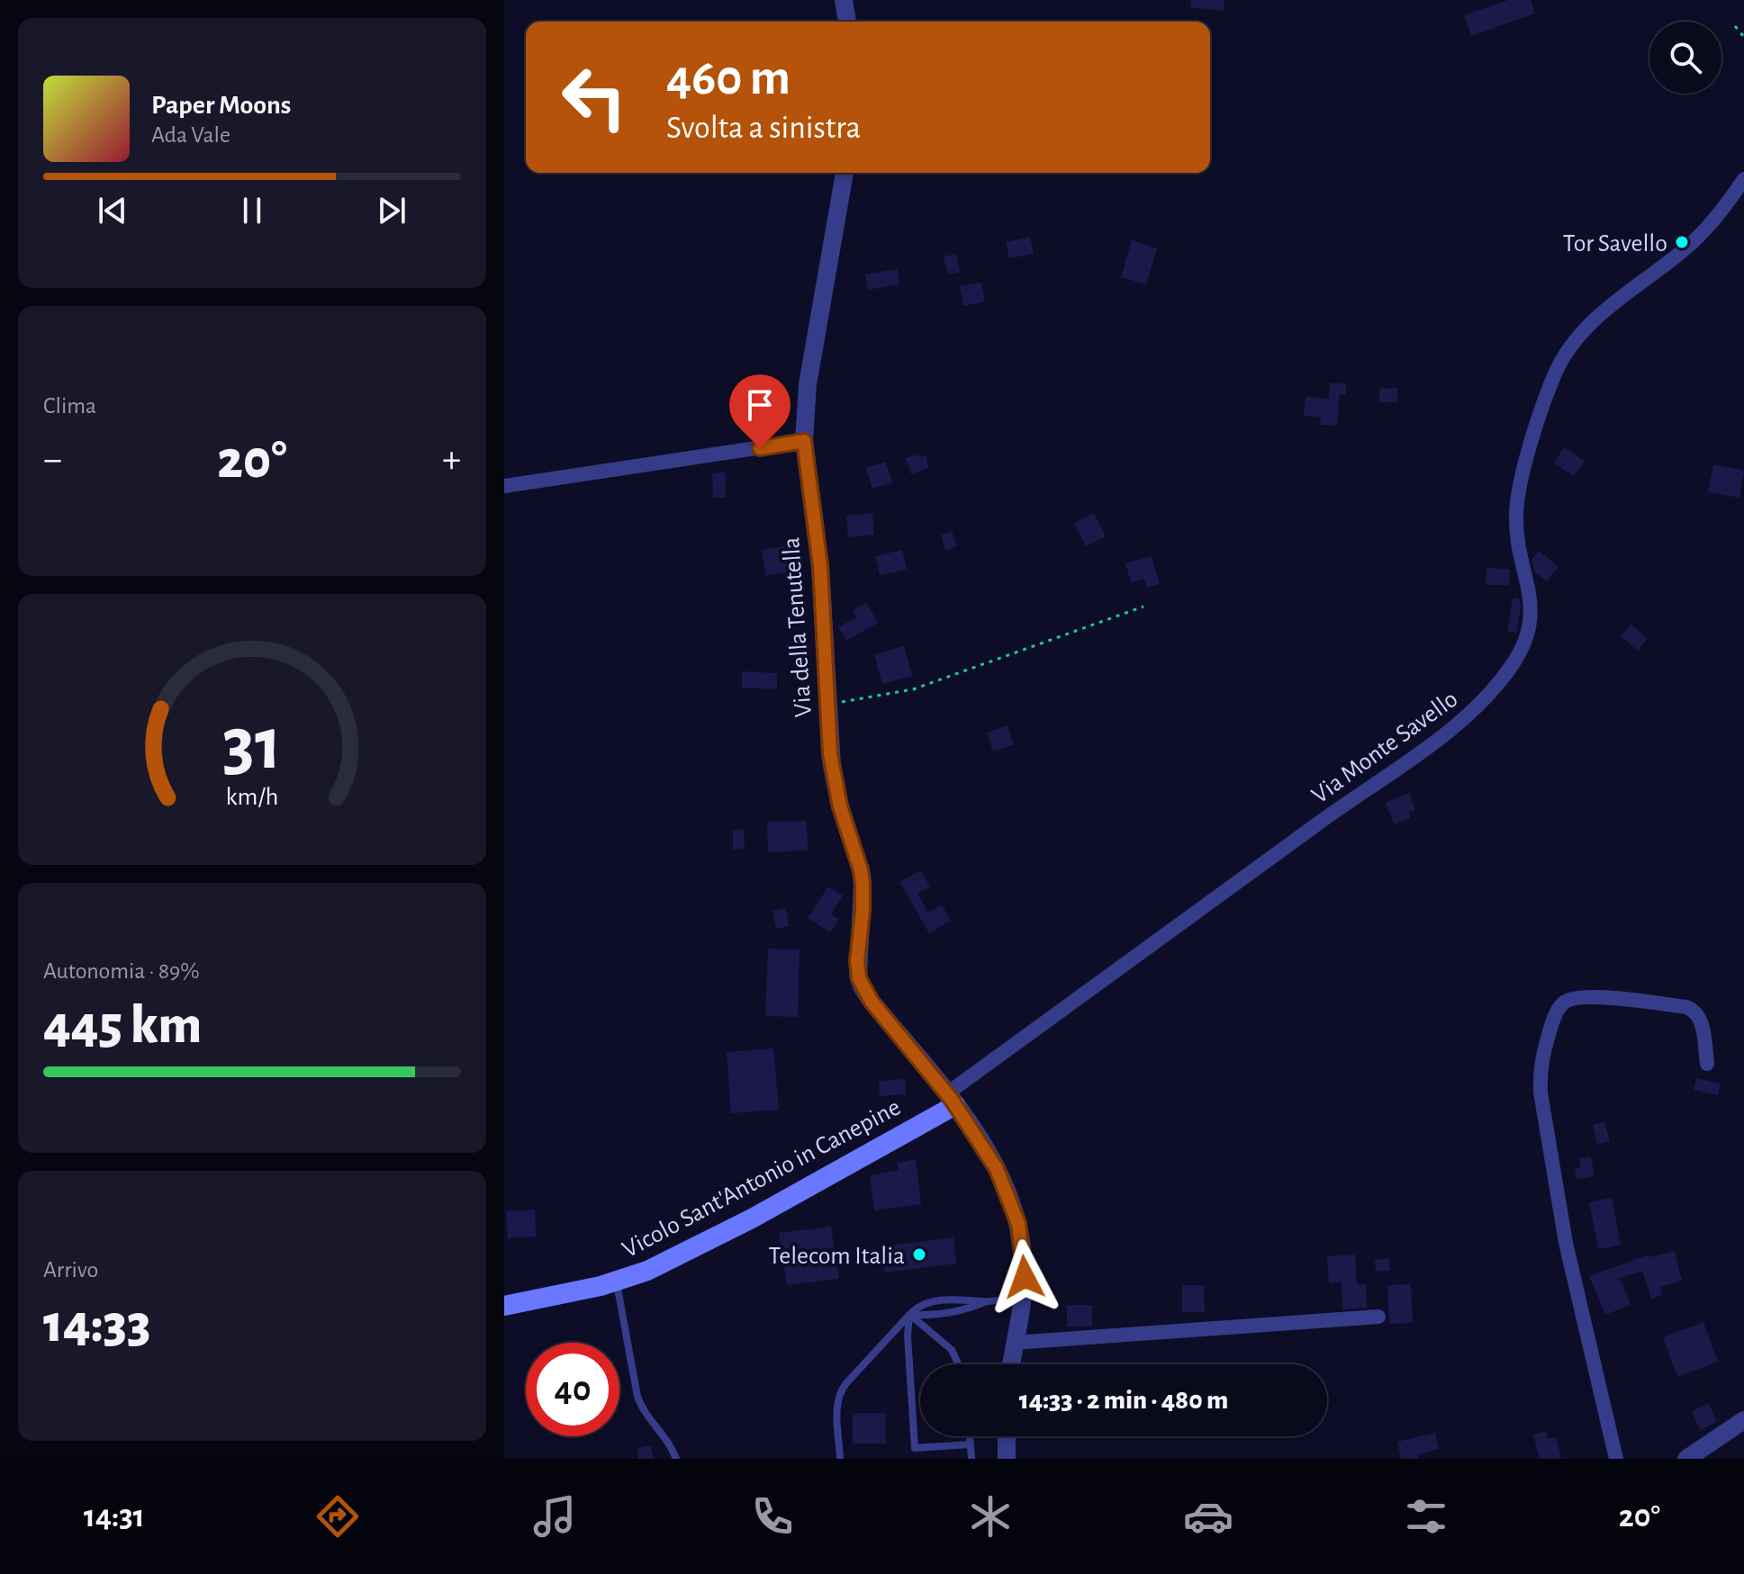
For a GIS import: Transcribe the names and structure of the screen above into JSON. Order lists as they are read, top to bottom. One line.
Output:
{"streets":{"main road":["Vicolo Sant'Antonio in Canepine"],"street":["Via della Tenutella","Via Monte Savello"]},"crossings":[["Via della Tenutella","Via Monte Savello"],["Via della Tenutella","Vicolo Sant'Antonio in Canepine"],["Via Monte Savello","Vicolo Sant'Antonio in Canepine"]],"places":["Tor Savello","Telecom Italia"],"page":{"turn":["460 m","Svolta a sinistra"],"song":["Paper Moons","Ada Vale"],"tile":["Clima",["Autonomia · 89%","445 km"],["Arrivo","14:33"]],"heat":["−","20°","+"],"limit":"40","trip":"14:33 · 2 min · 480 m","tabs":["14:31","20°"],"gauge":["31","km/h"]}}
